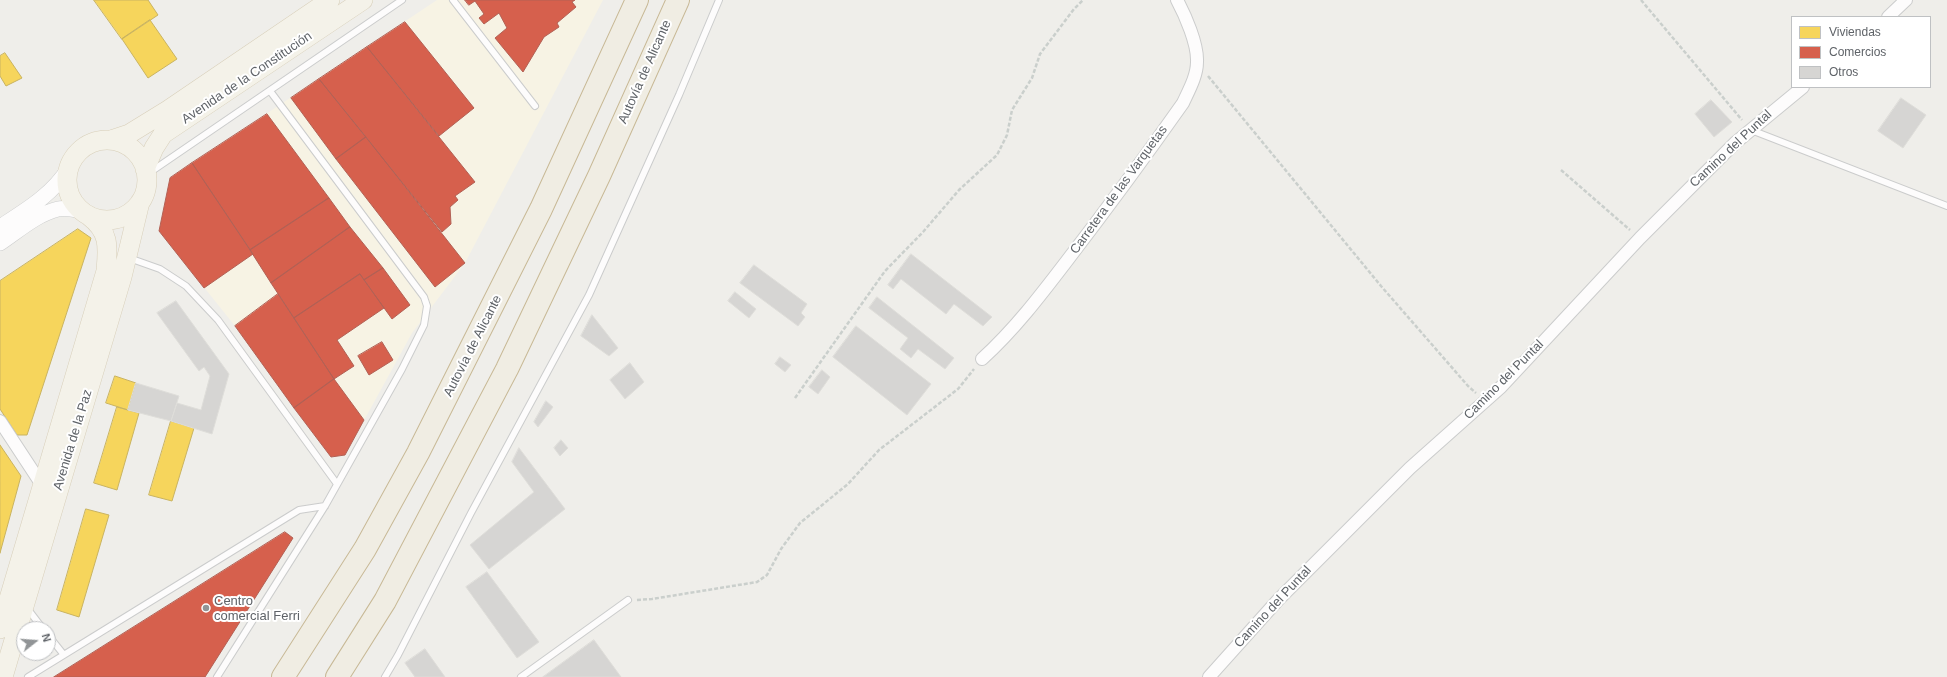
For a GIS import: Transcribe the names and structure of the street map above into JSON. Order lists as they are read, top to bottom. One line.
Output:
{"streets":{"highway":["Autovía de Alicante"],"main road":["Avenida de la Constitución","Avenida de la Paz"],"street":["Camino del Puntal","Carretera de las Varquetas"]},"crossings":[["Avenida de la Constitución","Avenida de la Paz"]],"places":["Centro comercial Ferri"],"legend":["Viviendas","Comercios","Otros"],"north":"right"}
